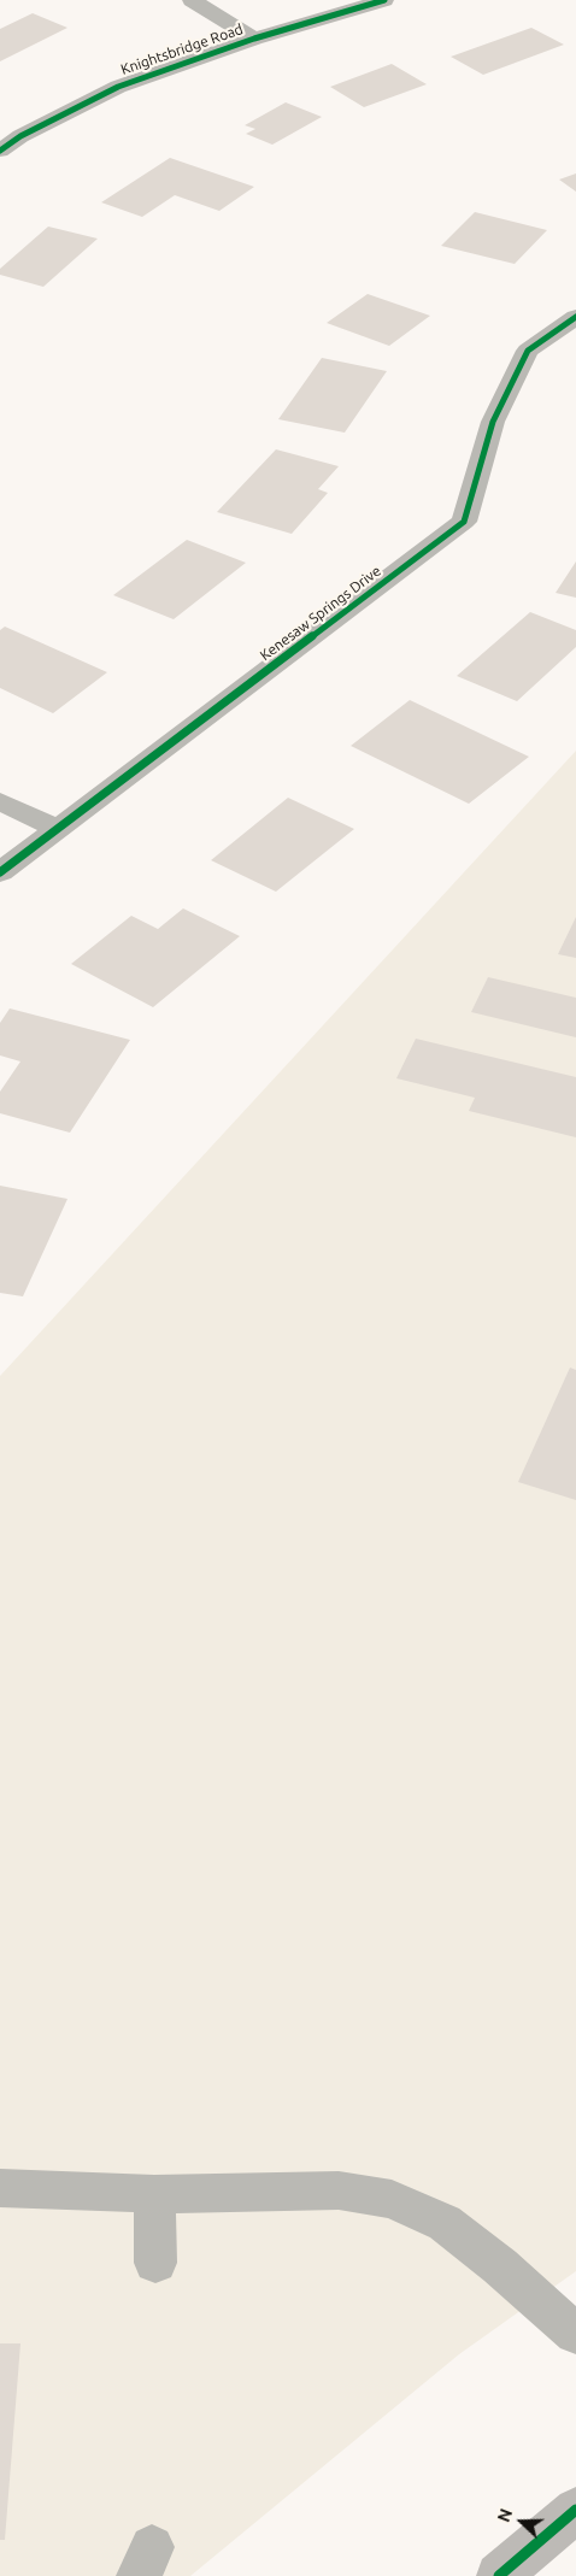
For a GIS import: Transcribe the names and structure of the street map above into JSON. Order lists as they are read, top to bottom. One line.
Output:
{"streets":{"street":["Knightsbridge Road","Kenesaw Springs Drive"]},"north":"left"}
